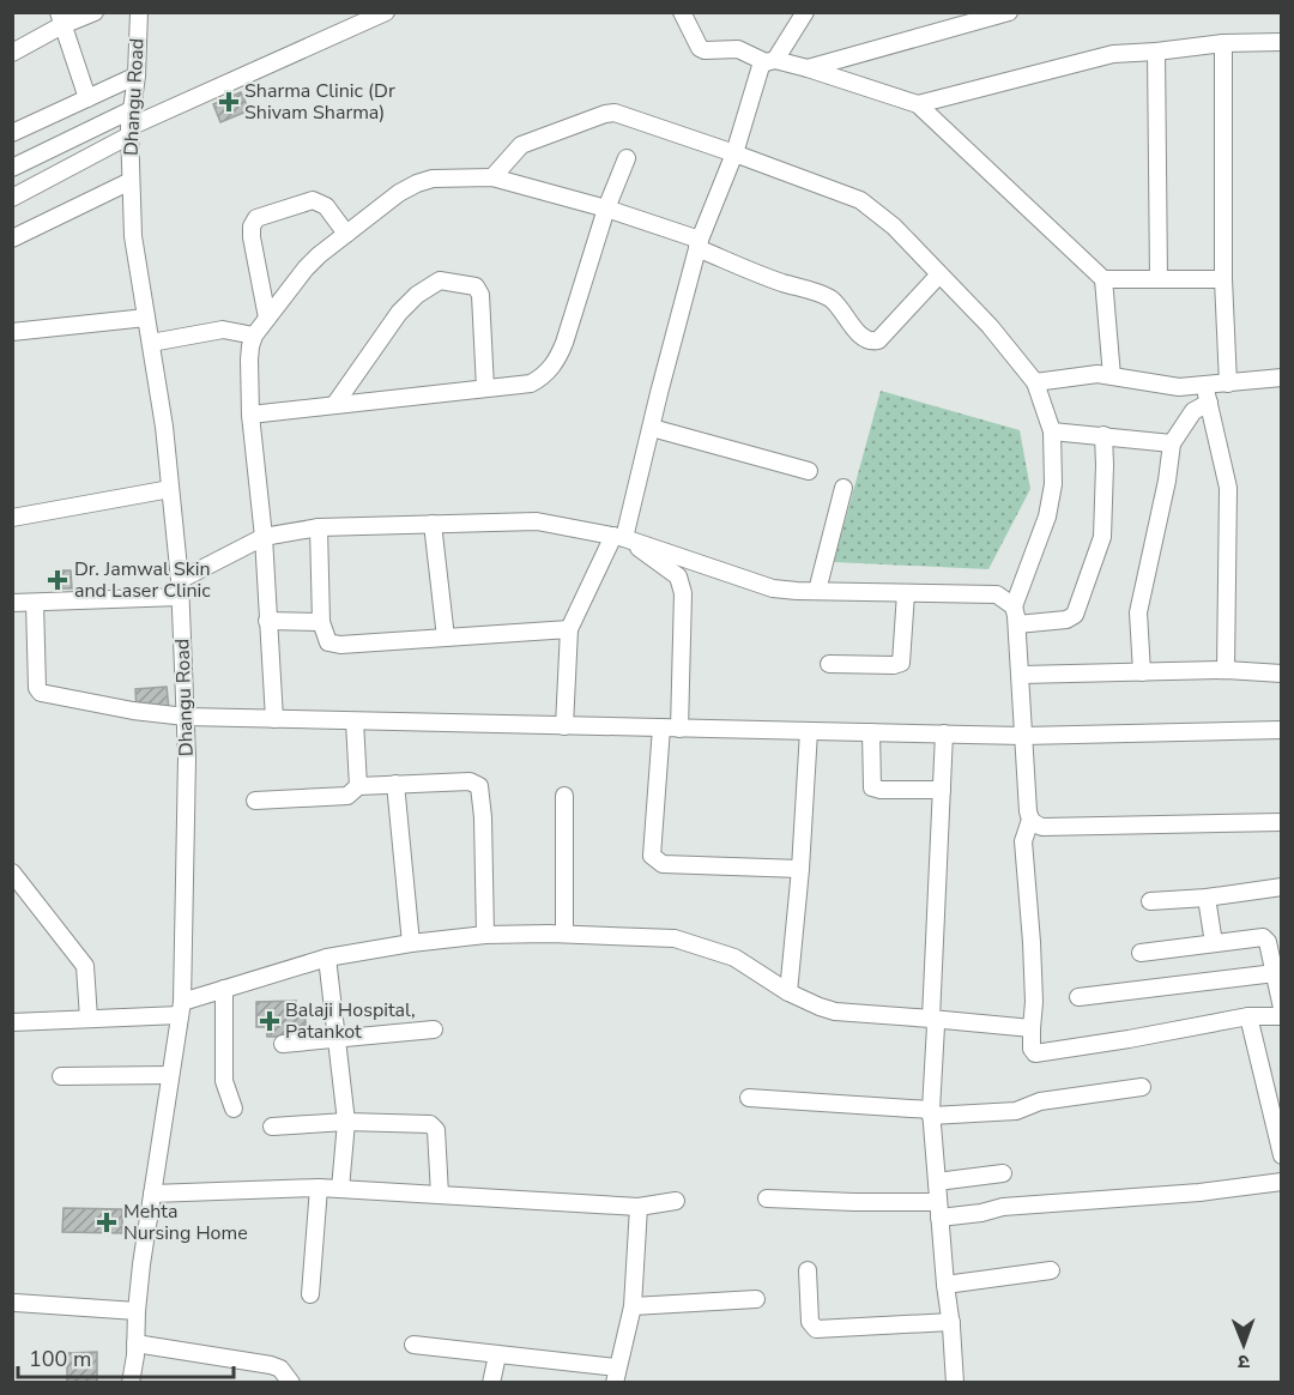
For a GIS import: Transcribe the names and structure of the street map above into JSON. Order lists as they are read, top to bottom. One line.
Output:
{"streets":{"street":["Dhangu Road"]},"places":{"health":["Sharma Clinic (Dr Shivam Sharma)","Dr. Jamwal Skin and Laser Clinic","Balaji Hospital, Patankot","Mehta Nursing Home"]},"scale_bar":"100 m","north":"bottom"}
